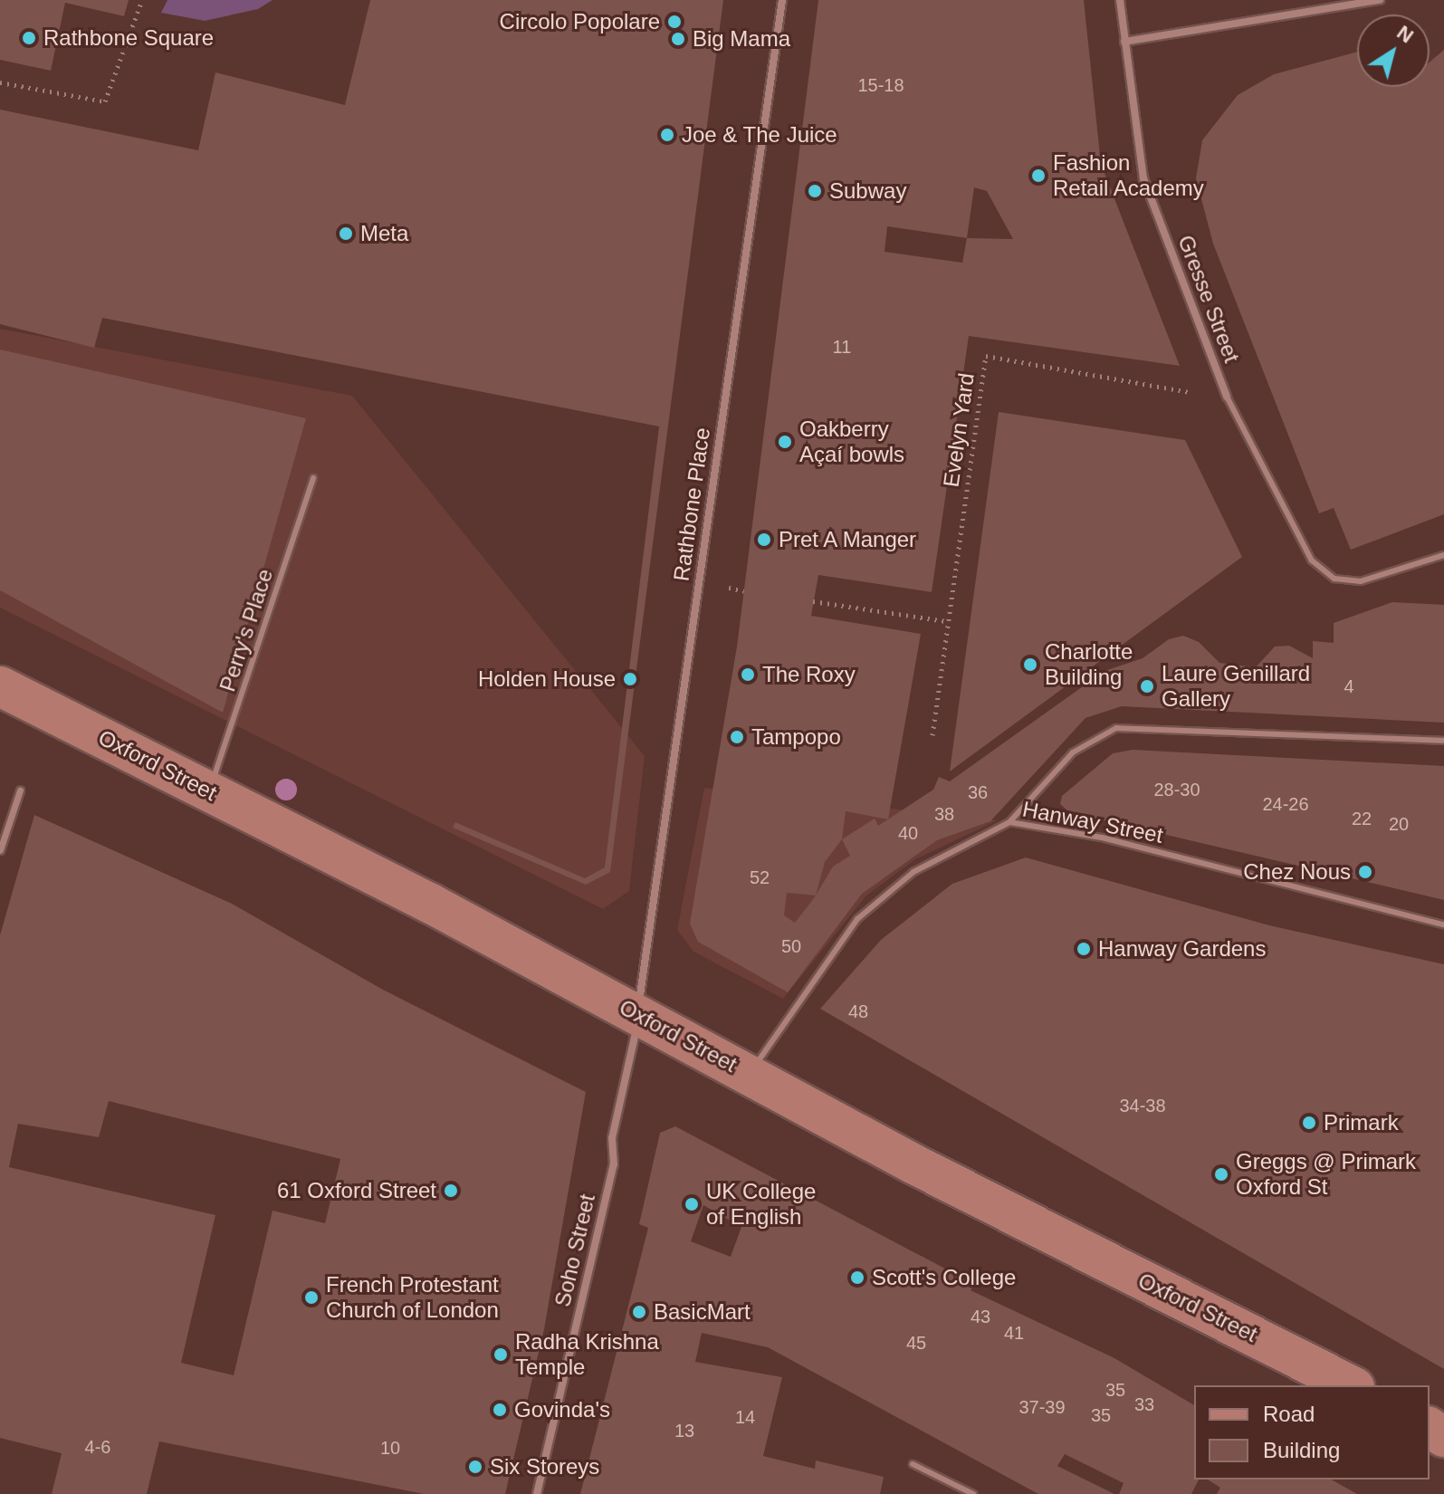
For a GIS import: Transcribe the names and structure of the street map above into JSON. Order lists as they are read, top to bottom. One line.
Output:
{"streets":{"main road":["Oxford Street"],"street":["Gresse Street","Rathbone Place","Soho Street"],"lane":["Perry's Place","Hanway Street"],"path":["Evelyn Yard"]},"crossings":[["Gresse Street","Evelyn Yard"],["Rathbone Place","Oxford Street"],["Rathbone Place","Soho Street"],["Perry's Place","Oxford Street"],["Oxford Street","Hanway Street"],["Oxford Street","Soho Street"]],"places":["Circolo Popolare","Rathbone Square","Big Mama","Joe & The Juice","Fashion Retail Academy","Subway","Meta","Oakberry Açaí bowls","Pret A Manger","Charlotte Building","The Roxy","Holden House","Laure Genillard Gallery","Tampopo","Chez Nous","Hanway Gardens","Primark","Greggs @ Primark Oxford St","61 Oxford Street","UK College of English","Scott's College","French Protestant Church of London","BasicMart","Radha Krishna Temple","Govinda's","Six Storeys"],"house_numbers":["15-18","11","4","28-30","36","24-26","38","22","20","40","52","50","48","34-38","43","41","45","35","33","37-39","35","14","13","4-6","10"],"legend":["Road","Building"],"north":"top right"}
